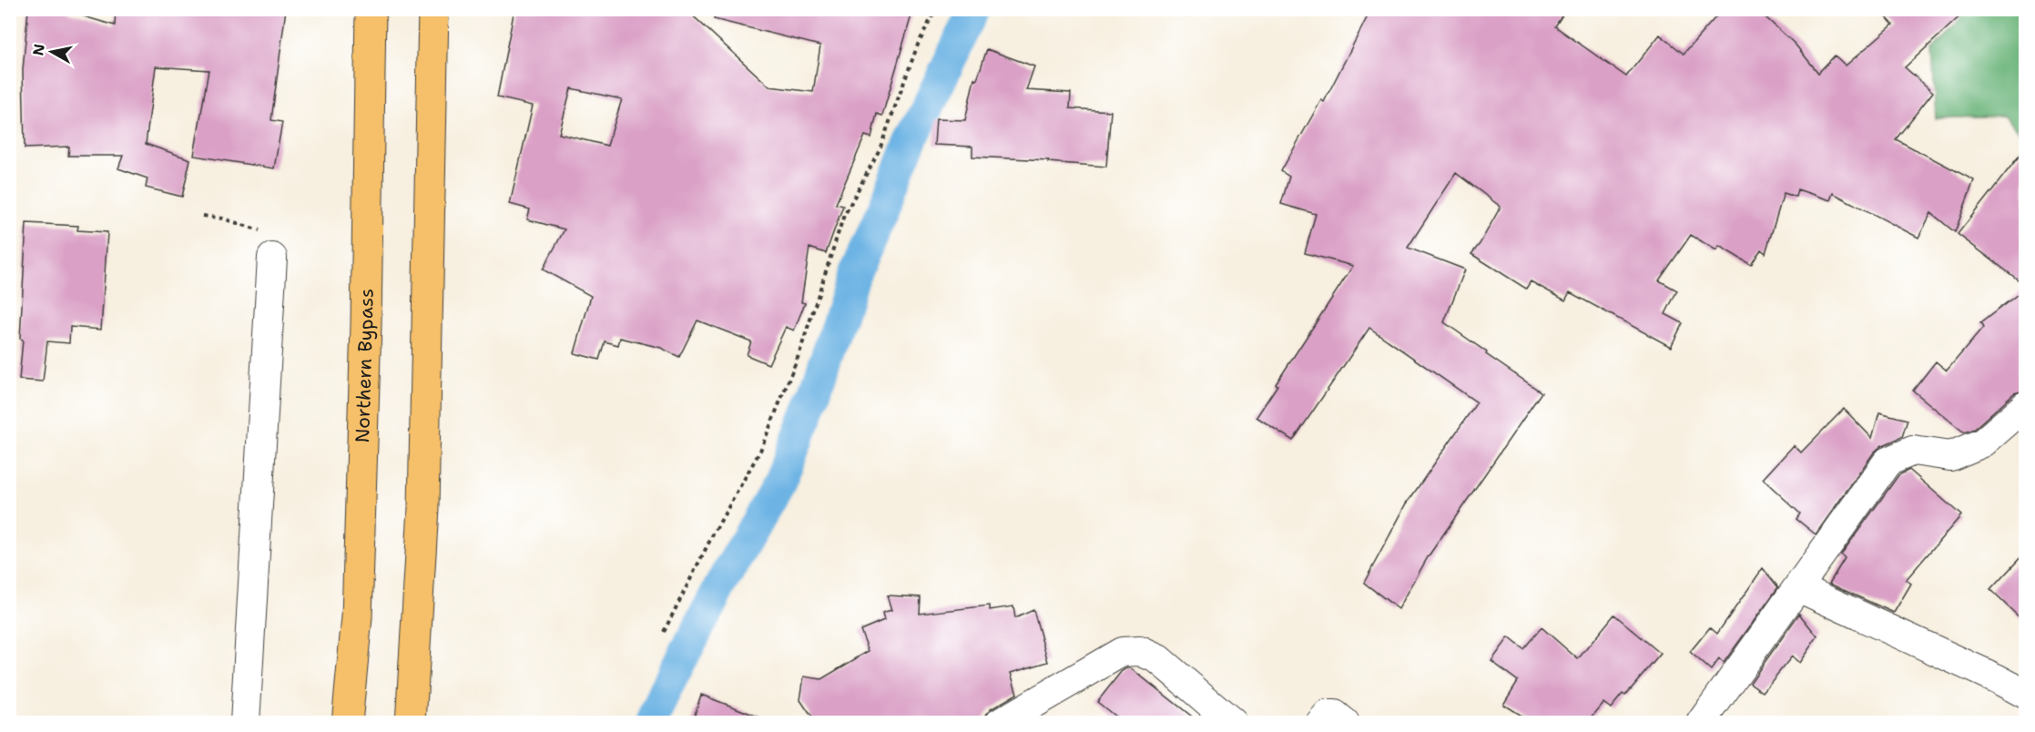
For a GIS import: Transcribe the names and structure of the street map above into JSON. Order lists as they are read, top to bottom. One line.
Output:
{"streets":{"highway":["Northern Bypass"]},"north":"left"}
